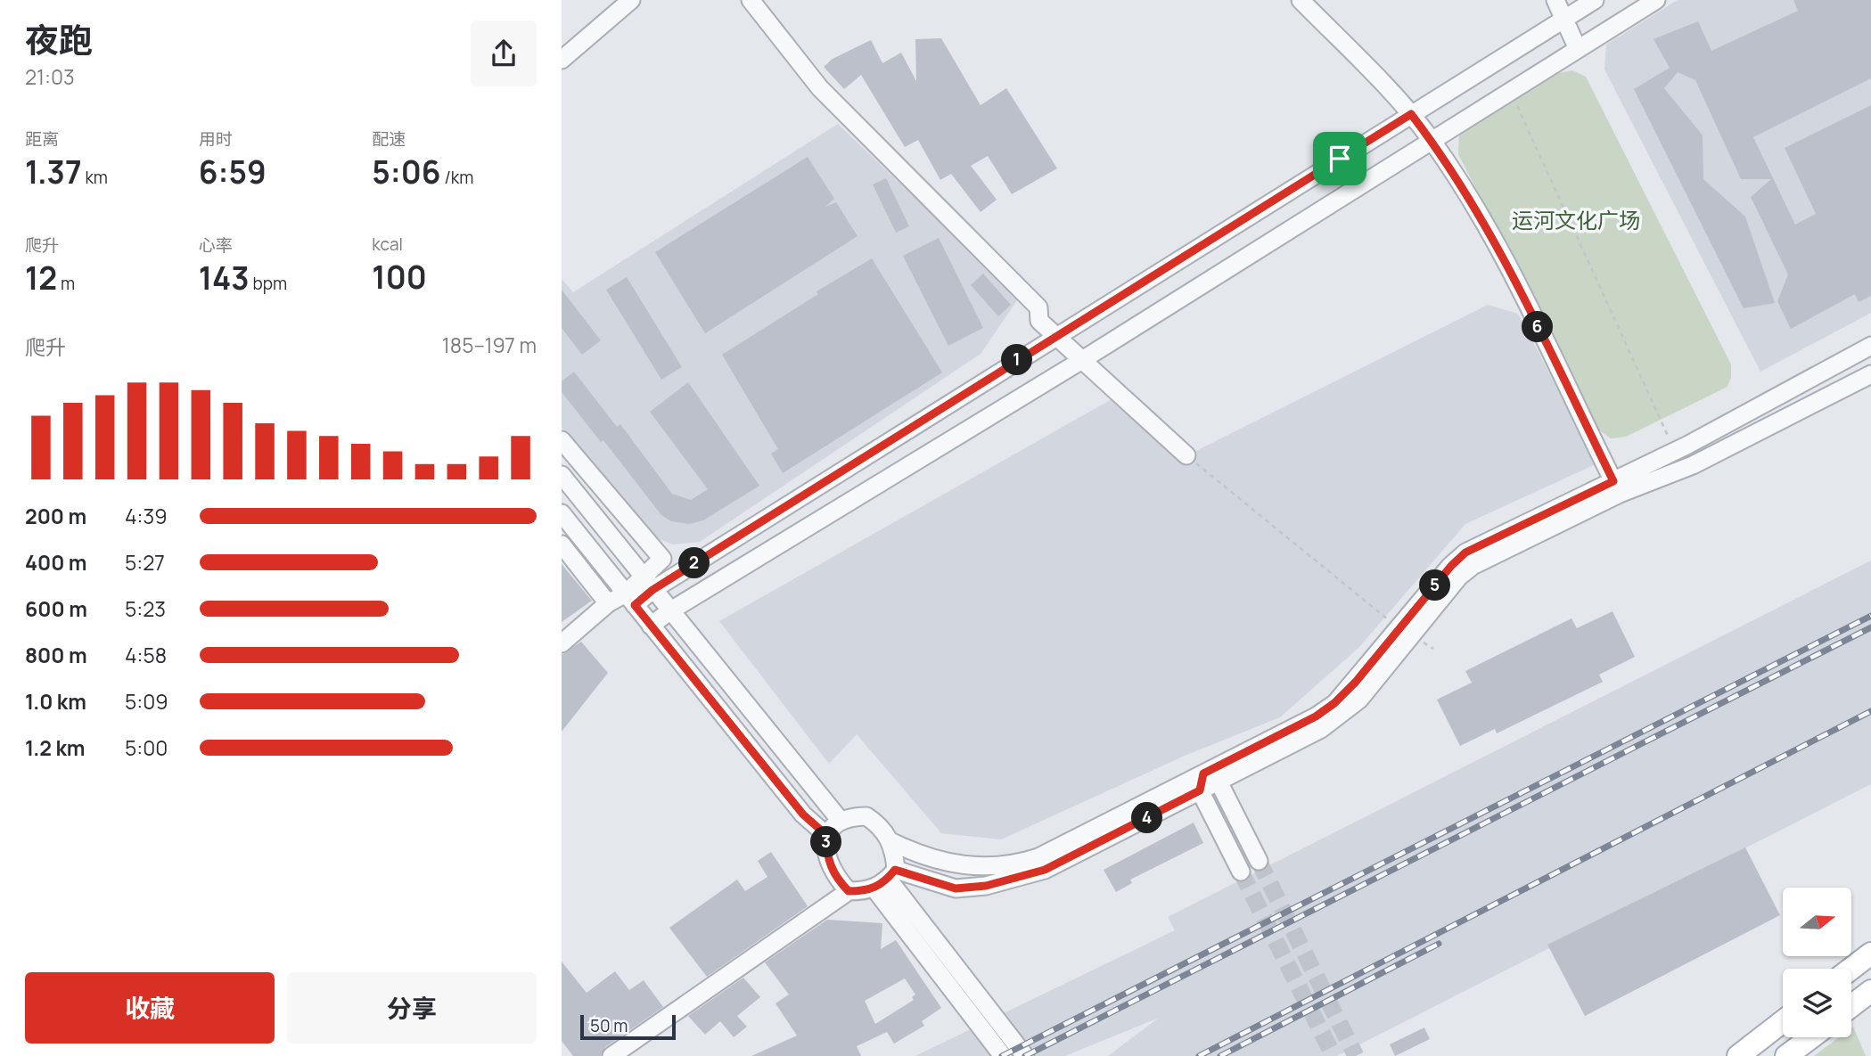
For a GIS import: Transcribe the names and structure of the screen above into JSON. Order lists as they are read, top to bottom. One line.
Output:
{"parks":["运河文化广场"],"scale_bar":"50 m","north":"right","page":{"heading":["夜跑","21:03"],"stats":[["距离","1.37 km"],["用时","6:59"],["配速","5:06 /km"],["爬升","12 m"],["心率","143 bpm"],["kcal","100"]],"pins":["6","1","2","5","4","3"],"chart":["爬升","185–197 m"],"list":[{"name":"200 m","note":"4:39"},{"name":"400 m","note":"5:27"},{"name":"600 m","note":"5:23"},{"name":"800 m","note":"4:58"},{"name":"1.0 km","note":"5:09"},{"name":"1.2 km","note":"5:00"}],"buttons":["收藏","分享"],"scale":"50 m"}}
